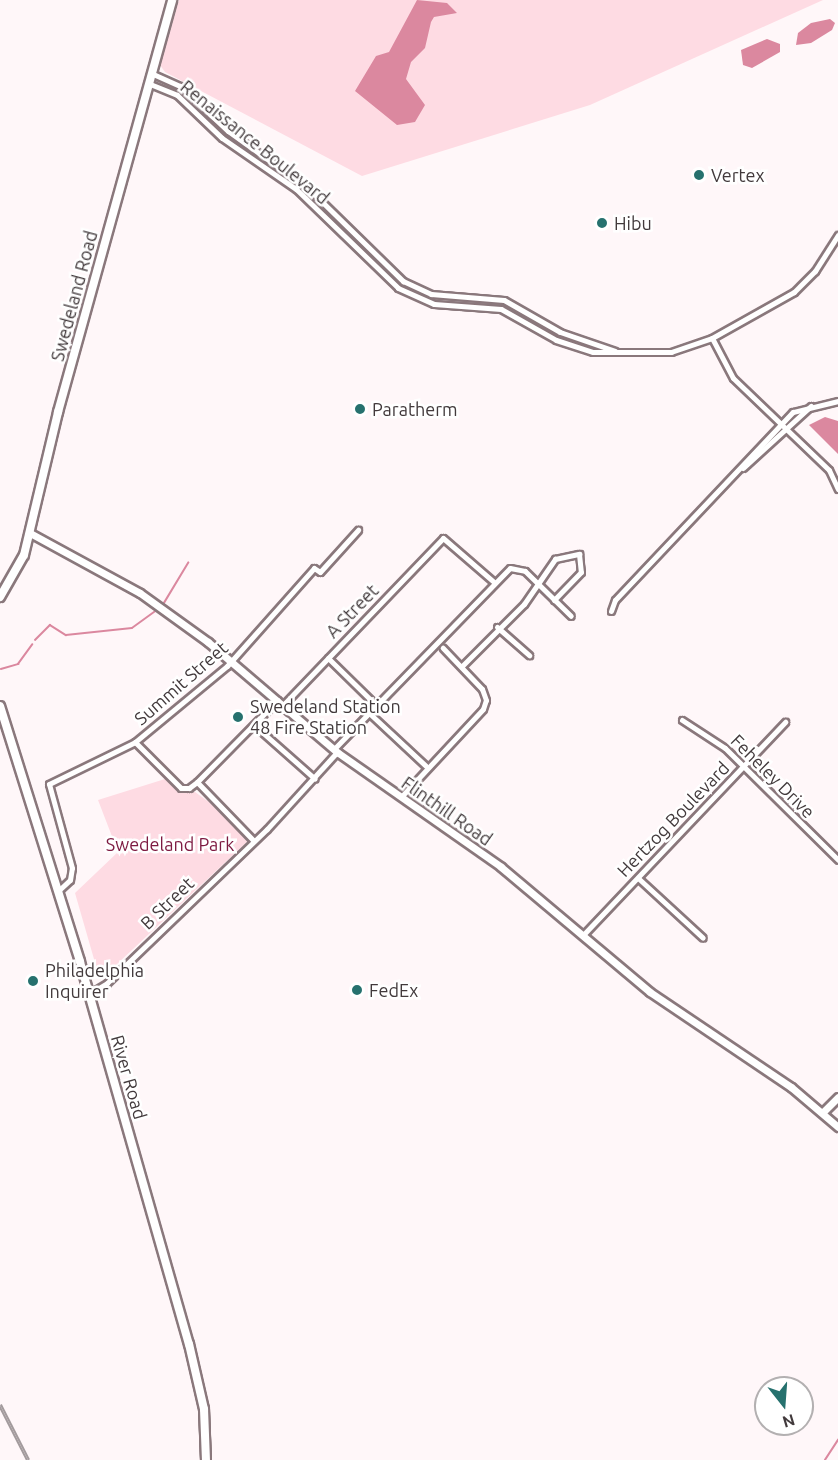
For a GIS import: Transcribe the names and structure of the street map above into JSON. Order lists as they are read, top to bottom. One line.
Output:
{"streets":{"main road":["Swedeland Road","River Road"],"street":["Renaissance Boulevard","A Street","Summit Street","Feheley Drive","Flinthill Road","Hertzog Boulevard","B Street"]},"crossings":[["Renaissance Boulevard","Swedeland Road"],["Swedeland Road","Flinthill Road"],["A Street","Flinthill Road"],["A Street","B Street"],["Summit Street","Flinthill Road"],["Summit Street","River Road"],["Feheley Drive","Hertzog Boulevard"],["Flinthill Road","Hertzog Boulevard"],["Flinthill Road","B Street"],["B Street","River Road"]],"parks":["Swedeland Park"],"places":["Vertex","Hibu","Paratherm","Swedeland Station 48 Fire Station","Philadelphia Inquirer","FedEx"],"north":"bottom"}
